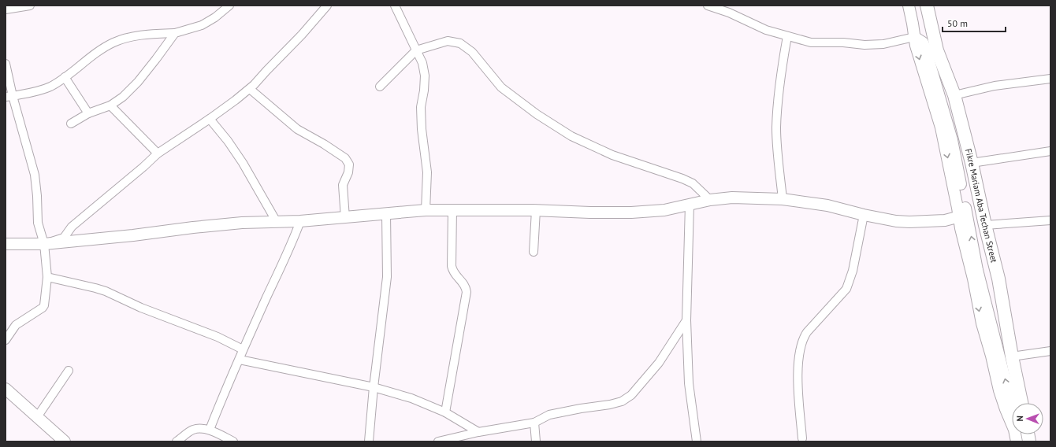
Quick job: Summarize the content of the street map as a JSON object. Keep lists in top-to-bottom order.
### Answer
{
  "streets": {
    "main road": ["Fikre Mariam Aba Techan Street"]
  },
  "scale_bar": "50 m",
  "north": "left"
}
